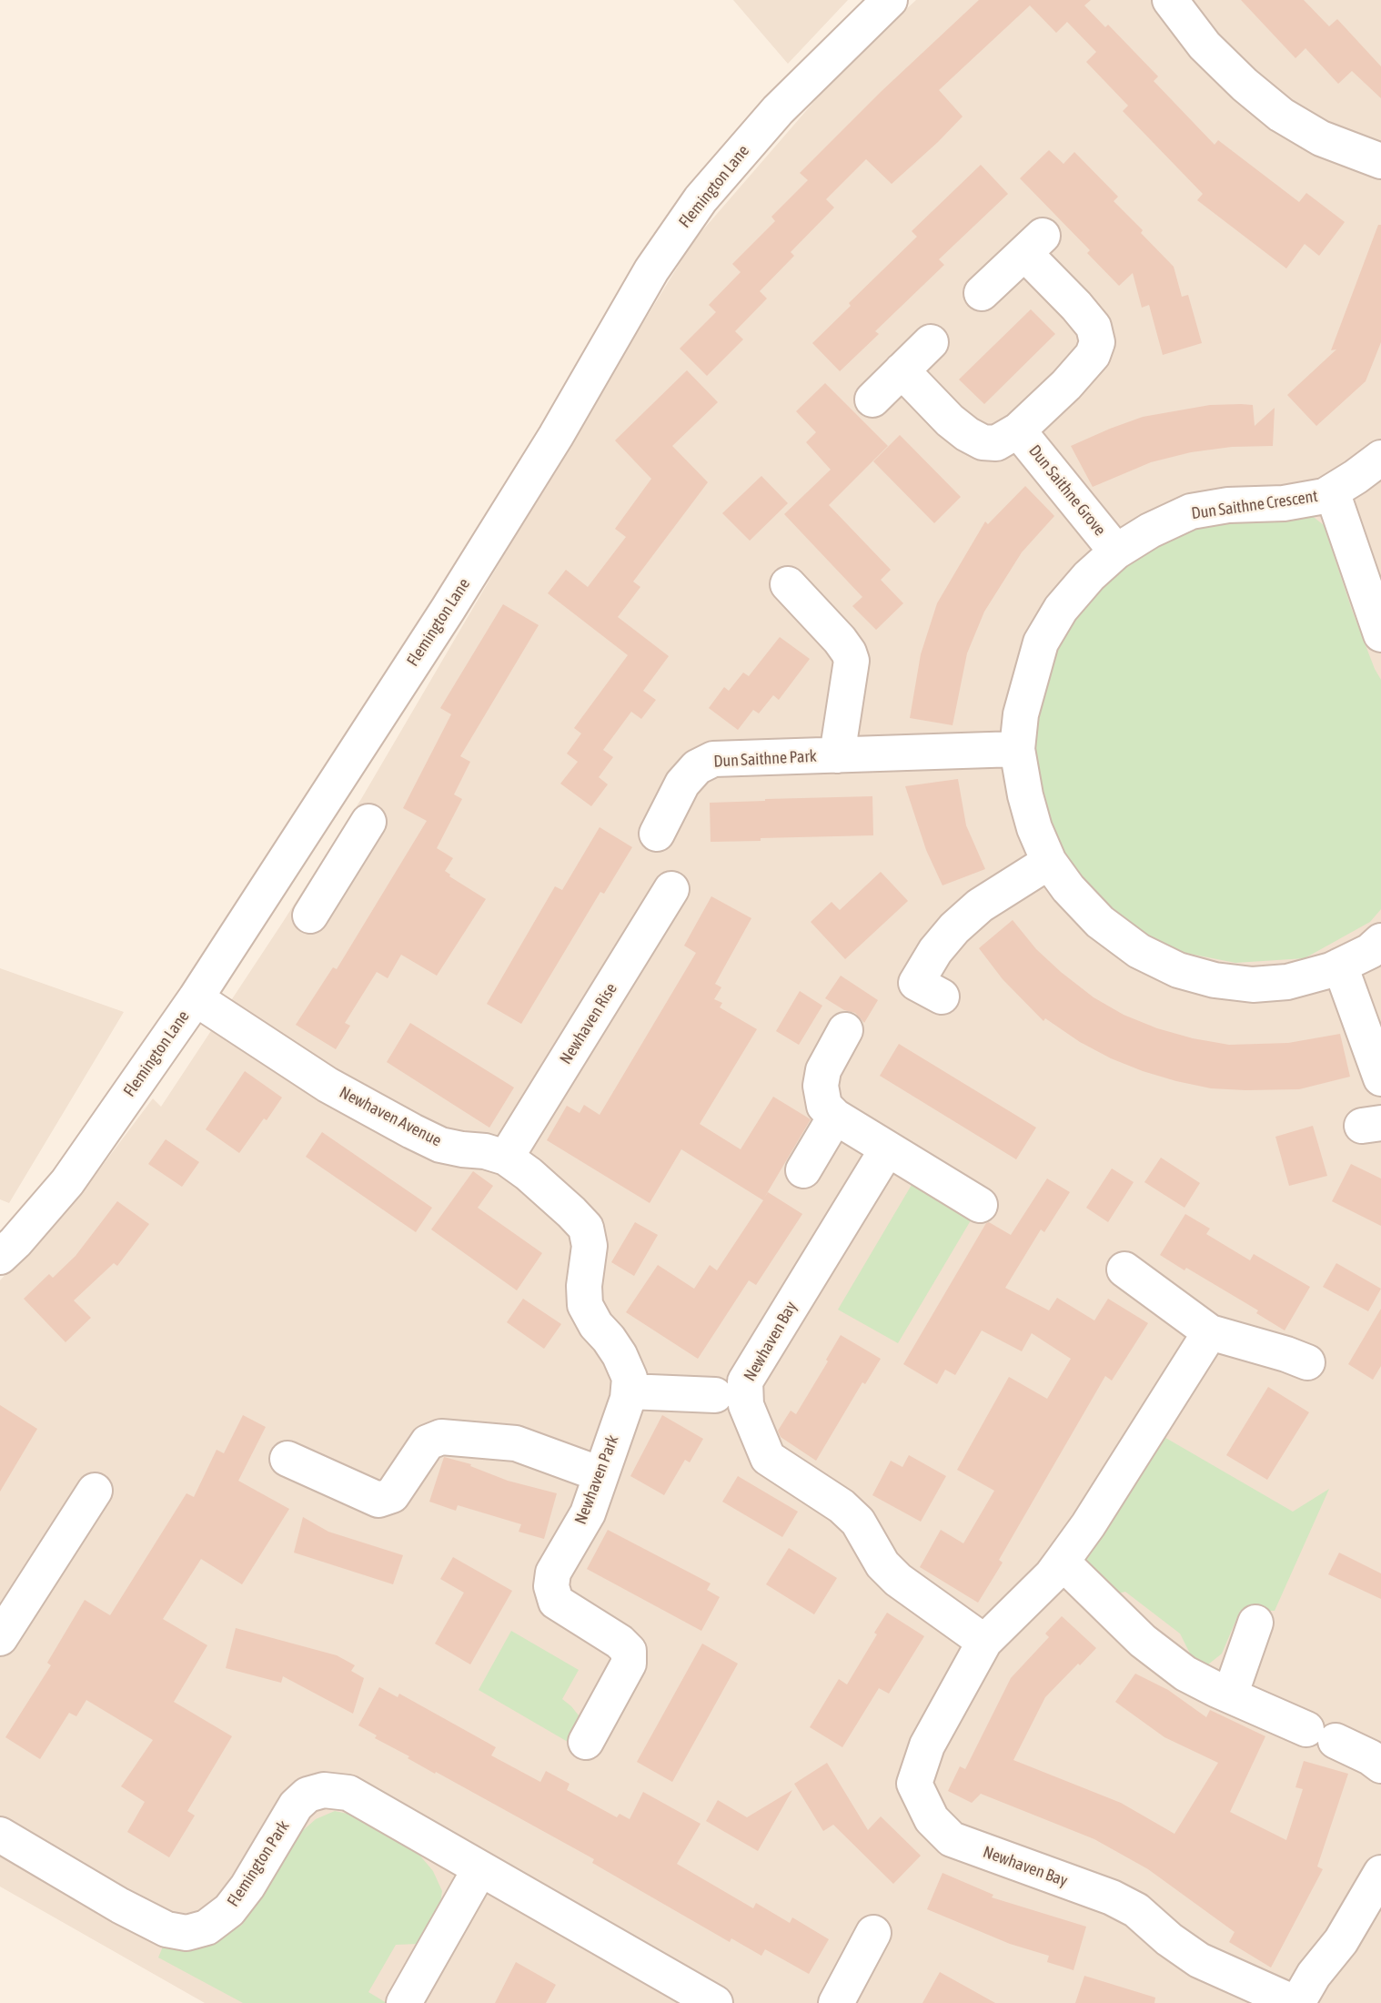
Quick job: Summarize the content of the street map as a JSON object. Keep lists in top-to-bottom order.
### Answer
{
  "streets": {
    "street": [
      "Flemington Lane",
      "Dun Saithne Grove",
      "Dun Saithne Crescent",
      "Dun Saithne Park",
      "Newhaven Rise",
      "Newhaven Avenue",
      "Newhaven Bay",
      "Newhaven Park",
      "Flemington Park"
    ]
  },
  "crossings": [
    ["Flemington Lane", "Newhaven Avenue"],
    ["Dun Saithne Grove", "Dun Saithne Crescent"],
    ["Dun Saithne Crescent", "Dun Saithne Park"],
    ["Newhaven Rise", "Newhaven Avenue"],
    ["Newhaven Avenue", "Newhaven Park"]
  ]
}
